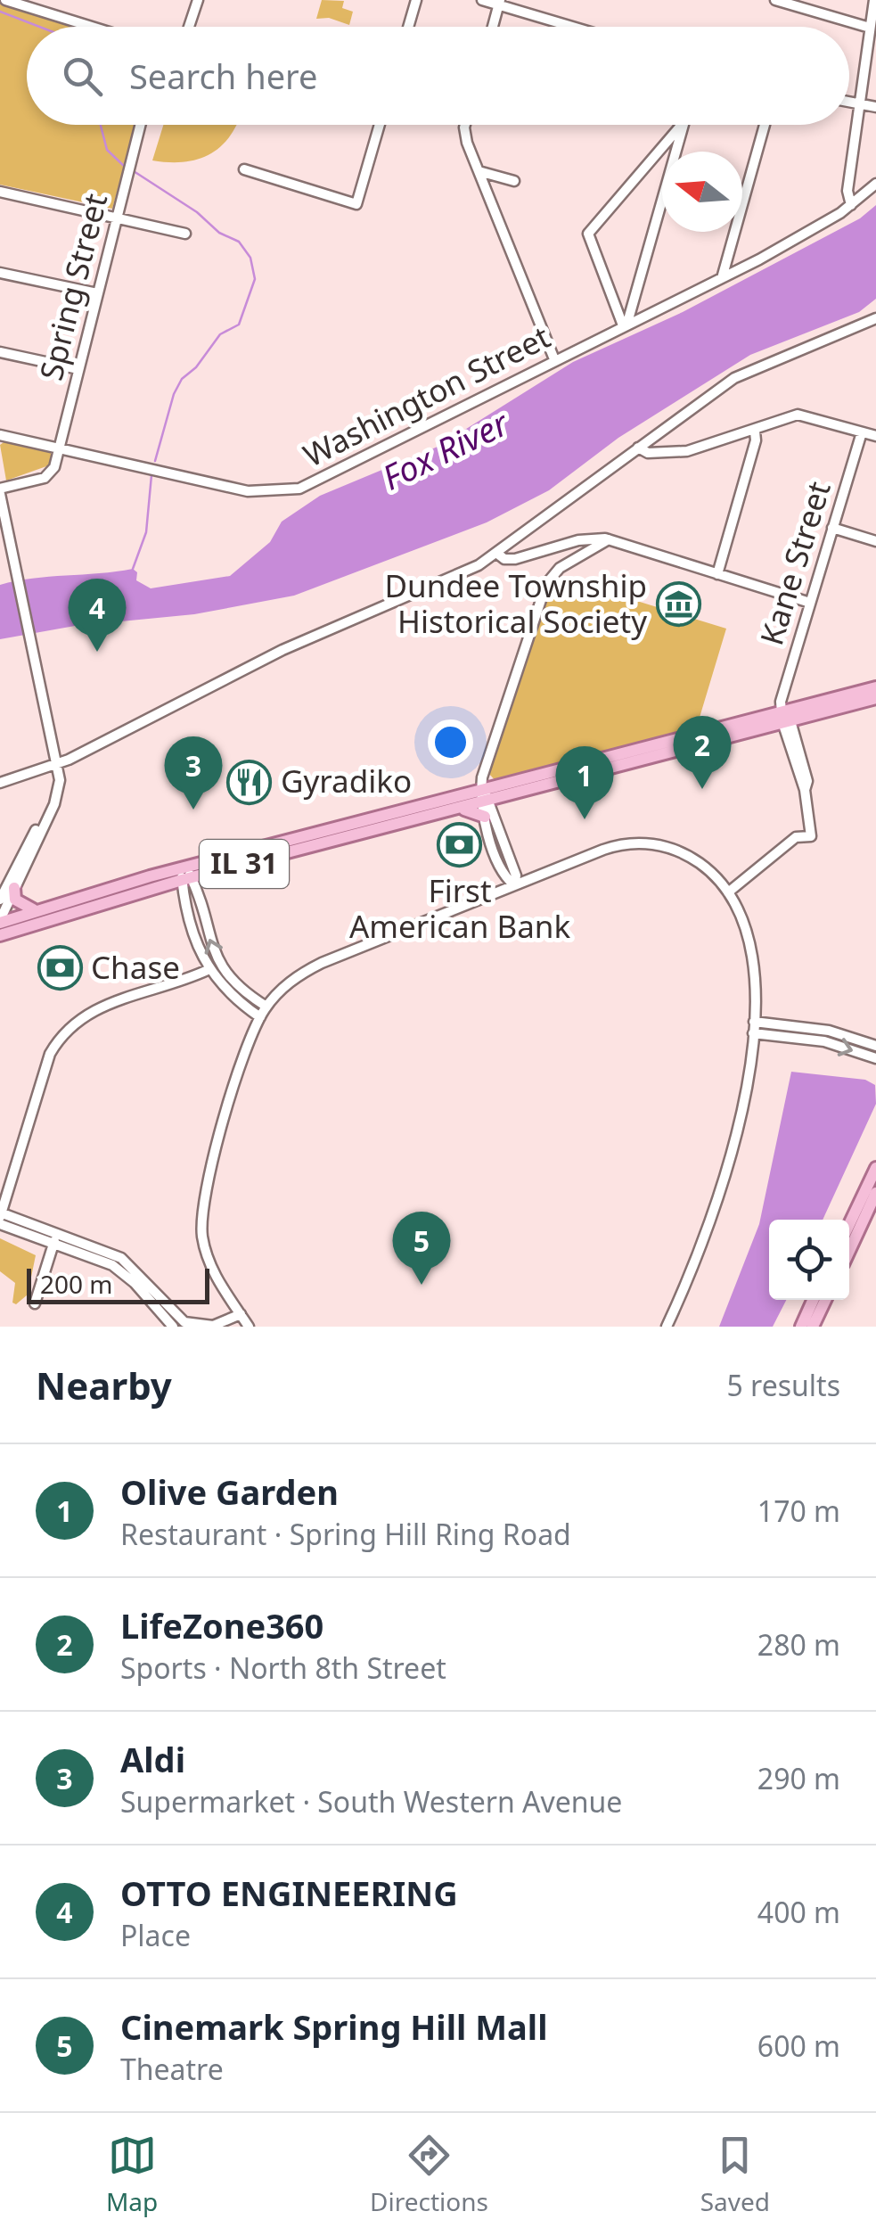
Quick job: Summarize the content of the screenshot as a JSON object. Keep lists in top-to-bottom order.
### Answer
{
  "streets": {
    "main road": ["IL 31"],
    "street": ["Spring Street", "Washington Street", "Kane Street"]
  },
  "crossings": [
    ["Spring Street", "Washington Street"],
    ["Kane Street", "IL 31"]
  ],
  "water": ["Fox River"],
  "places": {
    "museum": ["Dundee Township Historical Society"],
    "restaurant": ["Gyradiko"],
    "bank": ["First American Bank", "Chase"]
  },
  "scale_bar": "200 m",
  "north": "left",
  "page": {
    "search": "Search here",
    "pins": [
      "4",
      "2",
      "3",
      "1",
      "5"
    ],
    "scale": "200 m",
    "heading": ["Nearby", "5 results"],
    "list": [
      {
        "mark": "1",
        "name": "Olive Garden",
        "note": "Restaurant · Spring Hill Ring Road",
        "value": "170 m"
      },
      {
        "mark": "2",
        "name": "LifeZone360",
        "note": "Sports · North 8th Street",
        "value": "280 m"
      },
      {
        "mark": "3",
        "name": "Aldi",
        "note": "Supermarket · South Western Avenue",
        "value": "290 m"
      },
      {
        "mark": "4",
        "name": "OTTO ENGINEERING",
        "note": "Place",
        "value": "400 m"
      },
      {
        "mark": "5",
        "name": "Cinemark Spring Hill Mall",
        "note": "Theatre",
        "value": "600 m"
      }
    ],
    "nav": ["Map", "Directions", "Saved"]
  }
}
